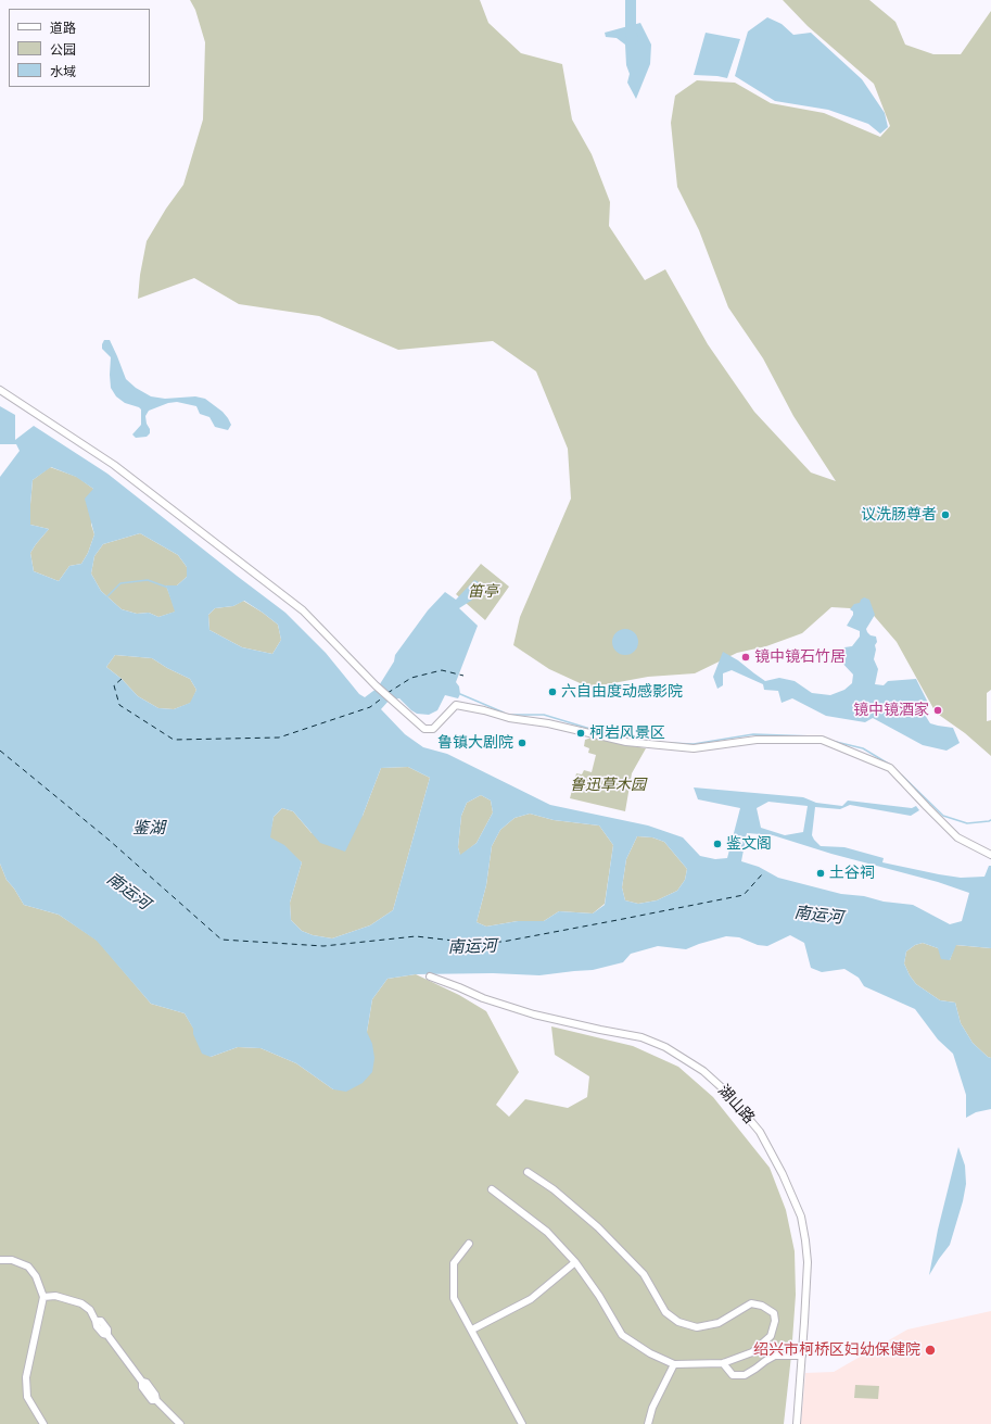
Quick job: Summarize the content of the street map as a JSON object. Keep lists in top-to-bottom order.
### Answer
{
  "streets": {
    "street": ["湖山路"]
  },
  "water": ["鉴湖", "南运河"],
  "parks": ["笛亭", "鲁迅草木园"],
  "places": [
    "议洗肠尊者",
    "镜中镜石竹居",
    "六自由度动感影院",
    "镜中镜酒家",
    "柯岩风景区",
    "鲁镇大剧院",
    "鉴文阁",
    "土谷祠",
    "绍兴市柯桥区妇幼保健院"
  ],
  "legend": ["道路", "公园", "水域"]
}
